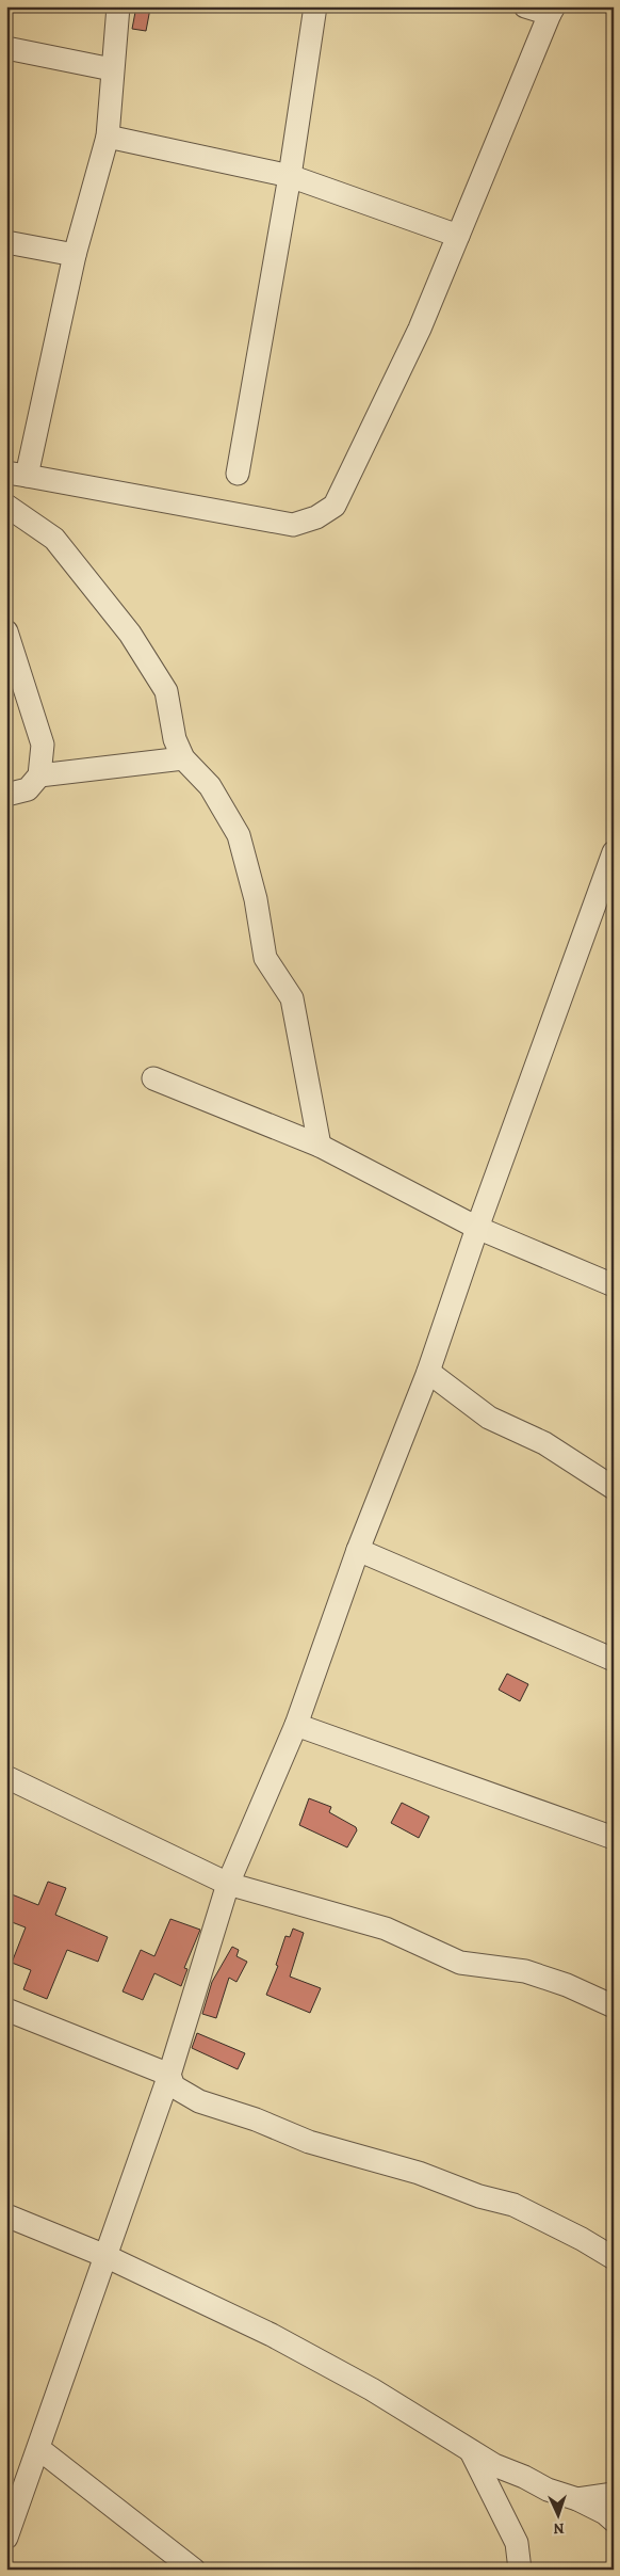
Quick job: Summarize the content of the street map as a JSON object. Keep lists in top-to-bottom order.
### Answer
{
  "north": "bottom"
}
